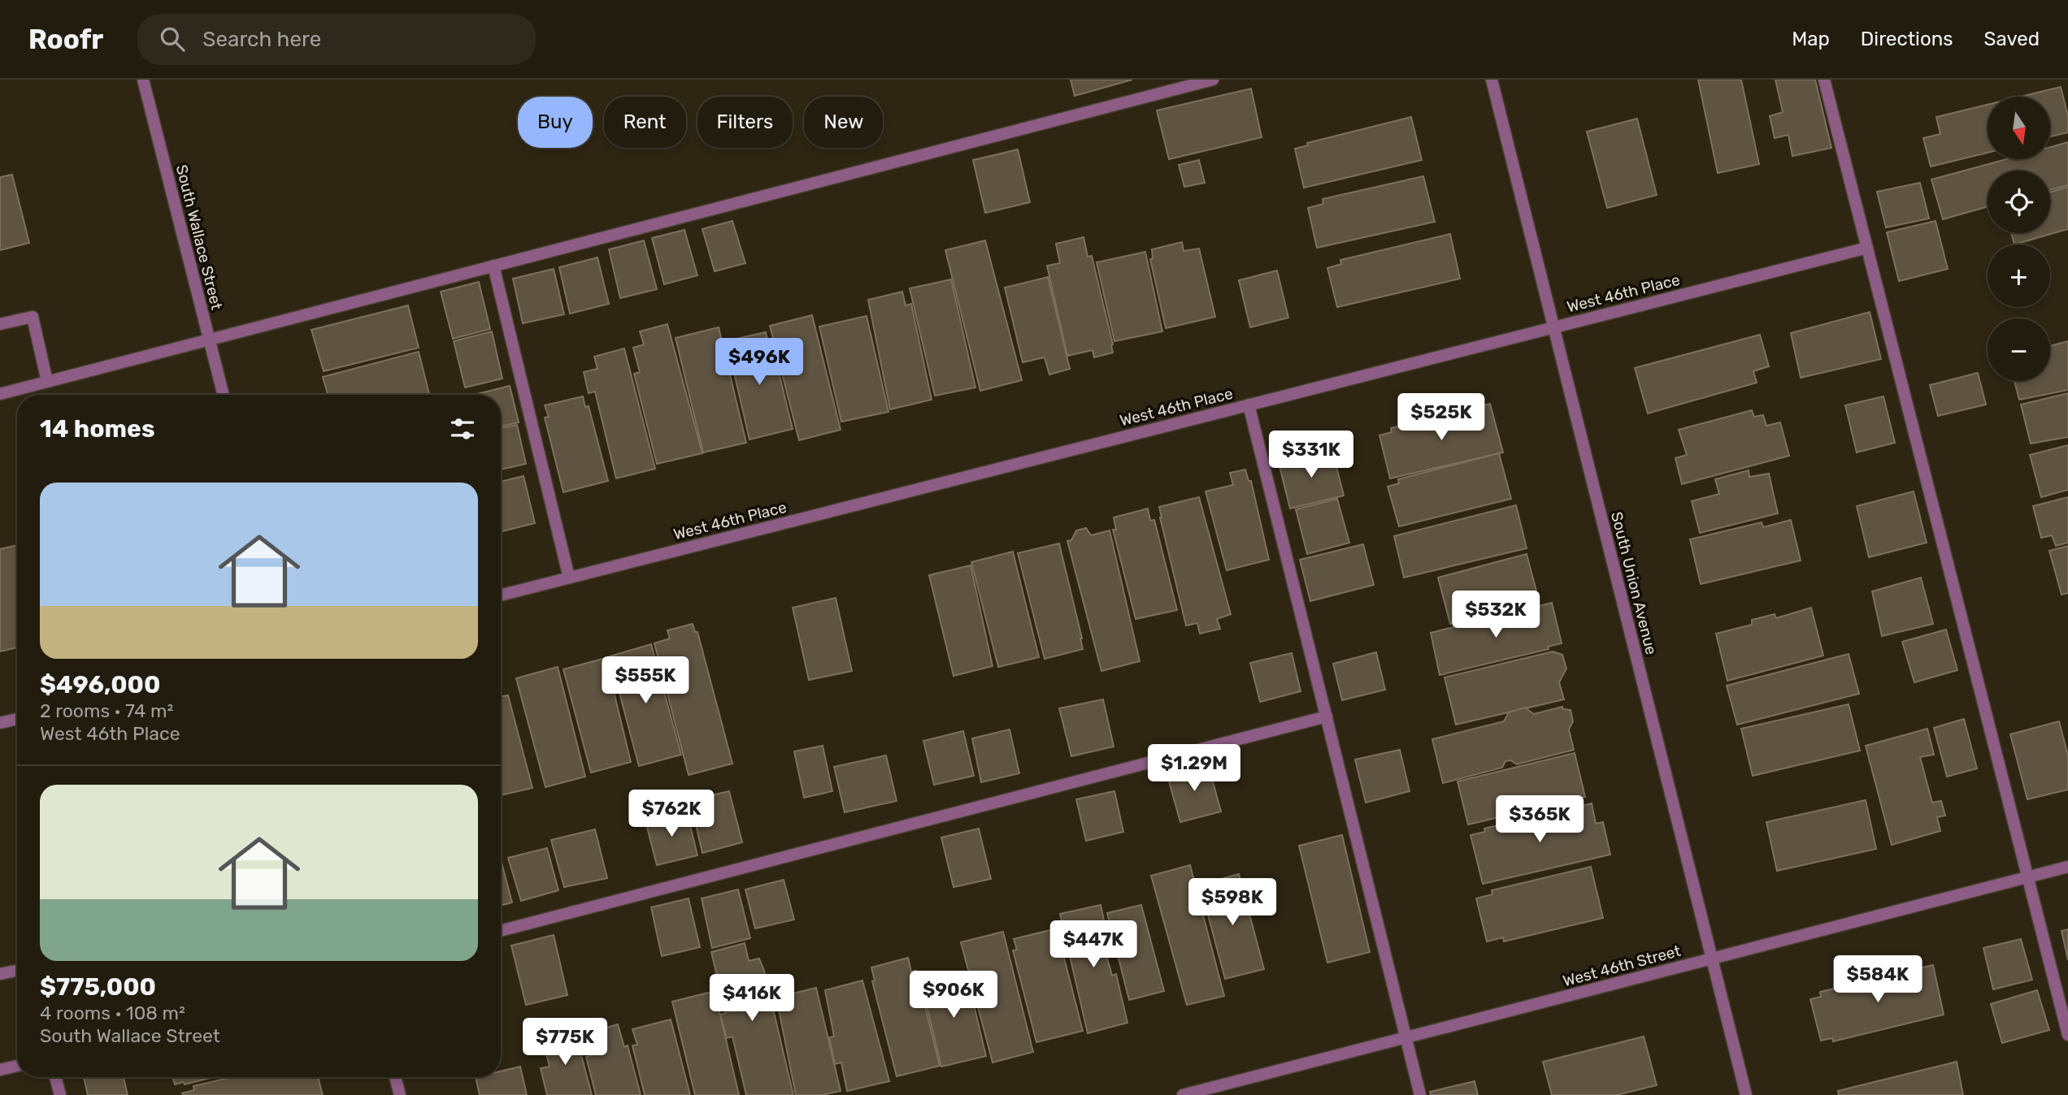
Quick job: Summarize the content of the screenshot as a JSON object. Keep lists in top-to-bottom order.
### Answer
{
  "streets": {
    "street": [
      "South Wallace Street",
      "West 46th Place",
      "South Union Avenue",
      "West 46th Street"
    ]
  },
  "crossings": [
    ["West 46th Place", "South Union Avenue"],
    ["South Union Avenue", "West 46th Street"]
  ],
  "north": "bottom",
  "page": {
    "header": "Roofr",
    "search": "Search here",
    "nav": ["Map", "Directions", "Saved"],
    "map_buttons": ["+", "−"],
    "chip": [
      "Buy",
      "Rent",
      "Filters",
      "New"
    ],
    "price": [
      "$496K",
      "$525K",
      "$331K",
      "$532K",
      "$555K",
      "$1.29M",
      "$762K",
      "$365K",
      "$598K",
      "$447K",
      "$584K",
      "$906K",
      "$416K",
      "$775K"
    ],
    "heading": "14 homes",
    "list": [
      {
        "name": "$496,000",
        "note": "2 rooms · 74 m² · West 46th Place"
      },
      {
        "name": "$775,000",
        "note": "4 rooms · 108 m² · South Wallace Street"
      }
    ]
  }
}
